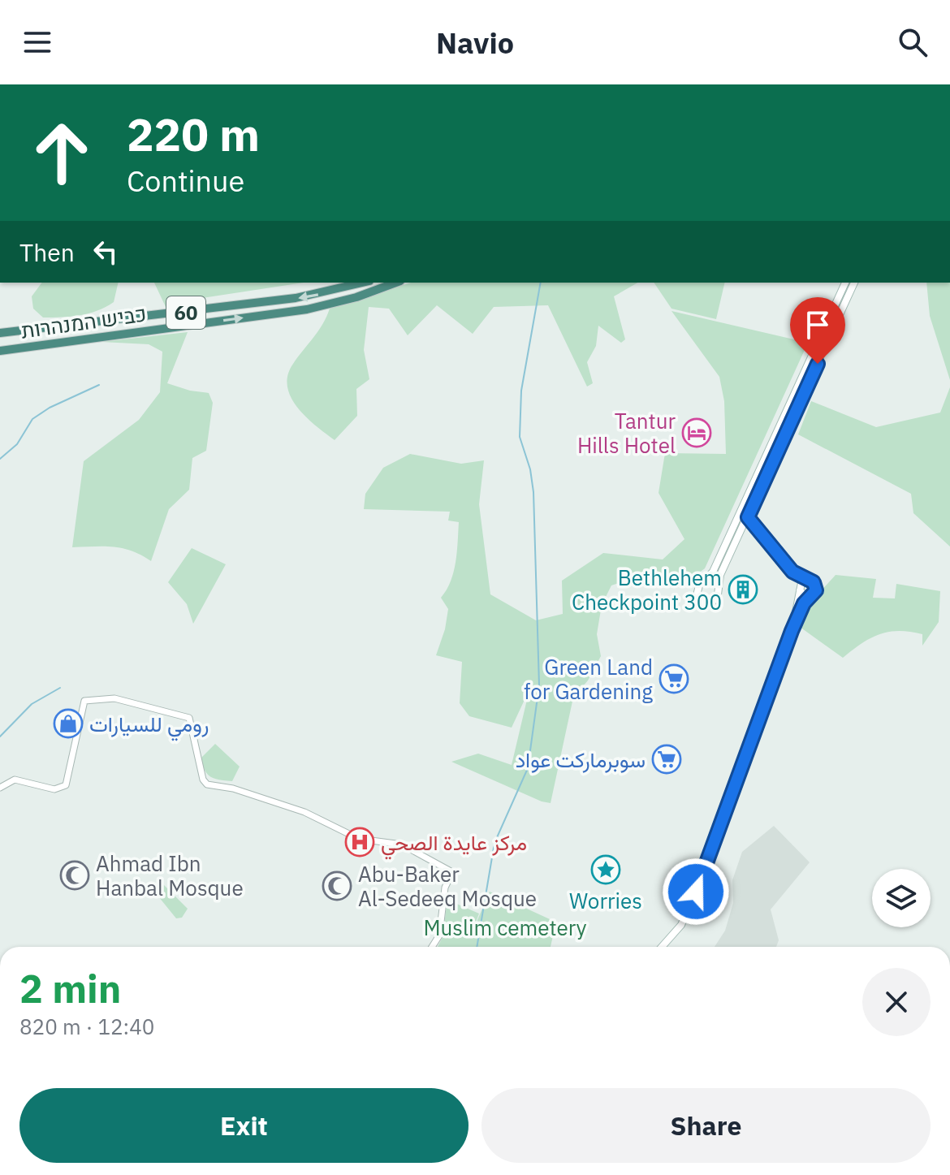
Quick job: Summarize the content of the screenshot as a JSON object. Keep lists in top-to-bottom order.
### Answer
{
  "streets": {
    "highway": ["60", "כביש המנהרות"]
  },
  "parks": ["Muslim cemetery"],
  "places": {
    "hotel": ["Tantur Hills Hotel"],
    "building": ["Bethlehem Checkpoint 300"],
    "supermarket": ["Green Land for Gardening", "سوبرماركت عواد"],
    "shop": ["رومي للسيارات"],
    "hospital": ["مركز عايدة الصحي"],
    "place": ["Worries"],
    "mosque": ["Ahmad Ibn Hanbal Mosque", "Abu-Baker Al-Sedeeq Mosque"]
  },
  "page": {
    "header": "Navio",
    "turn": ["220 m", "Continue"],
    "then": "Then",
    "heading": ["2 min", "820 m · 12:40"],
    "buttons": ["Exit", "Share"]
  }
}
